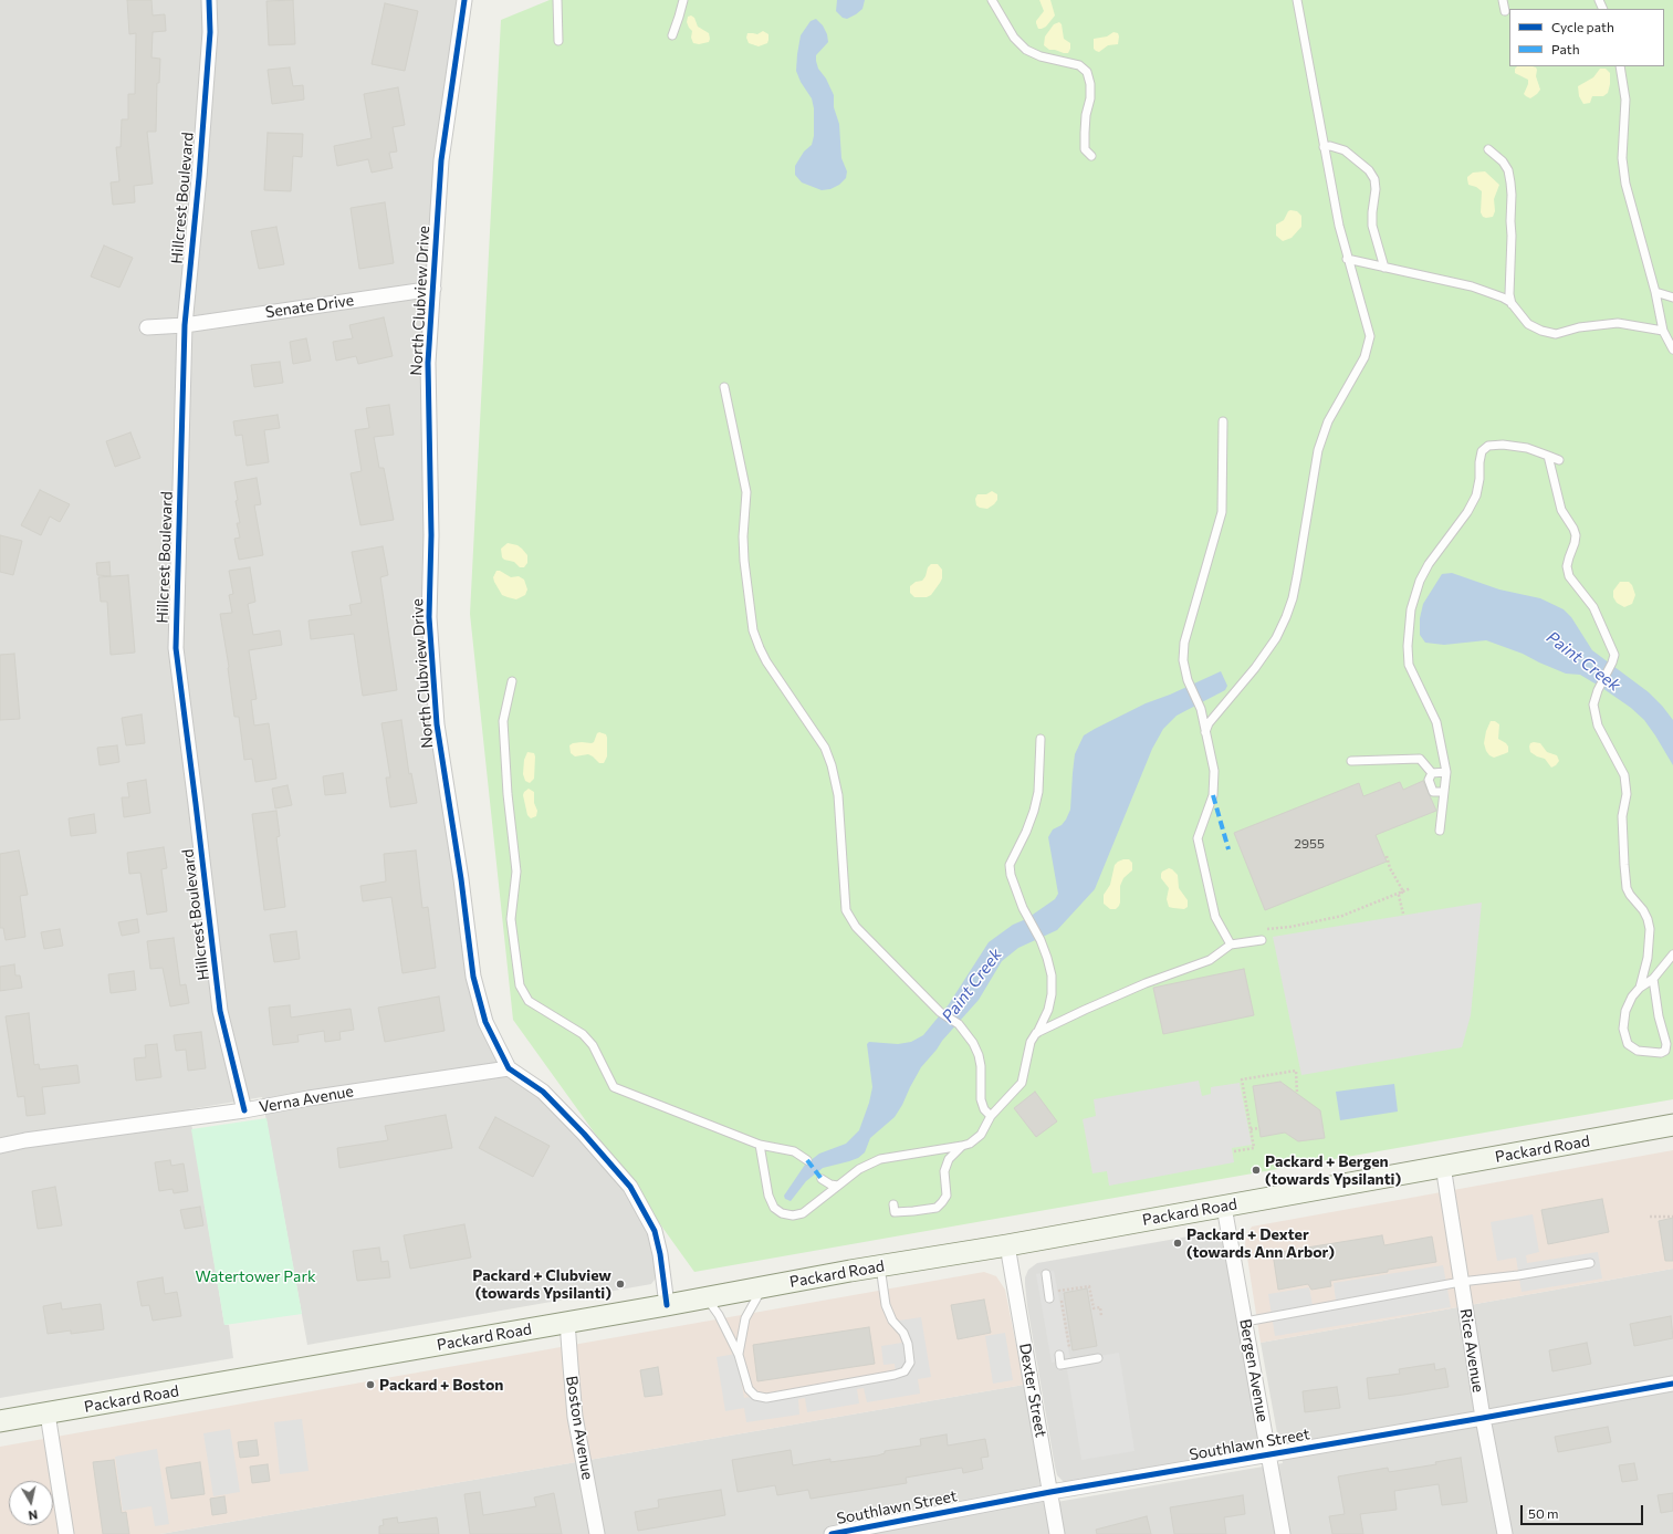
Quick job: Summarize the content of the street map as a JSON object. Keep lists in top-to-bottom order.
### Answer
{
  "streets": {
    "main road": ["Packard Road"],
    "street": [
      "Hillcrest Boulevard",
      "North Clubview Drive",
      "Senate Drive",
      "Verna Avenue",
      "Rice Avenue",
      "Bergen Avenue",
      "Dexter Street",
      "Boston Avenue",
      "Southlawn Street"
    ]
  },
  "crossings": [
    ["Hillcrest Boulevard", "Senate Drive"],
    ["Hillcrest Boulevard", "Verna Avenue"],
    ["North Clubview Drive", "Senate Drive"],
    ["North Clubview Drive", "Verna Avenue"],
    ["North Clubview Drive", "Packard Road"],
    ["Packard Road", "Rice Avenue"],
    ["Packard Road", "Bergen Avenue"],
    ["Packard Road", "Dexter Street"],
    ["Packard Road", "Boston Avenue"],
    ["Rice Avenue", "Southlawn Street"],
    ["Bergen Avenue", "Southlawn Street"],
    ["Dexter Street", "Southlawn Street"]
  ],
  "water": ["Paint Creek"],
  "parks": ["Watertower Park"],
  "places": [
    "Packard + Bergen (towards Ypsilanti)",
    "Packard + Dexter (towards Ann Arbor)",
    "Packard + Clubview (towards Ypsilanti)",
    "Packard + Boston"
  ],
  "house_numbers": ["2955"],
  "legend": ["Cycle path", "Path"],
  "scale_bar": "50 m",
  "north": "bottom"
}
